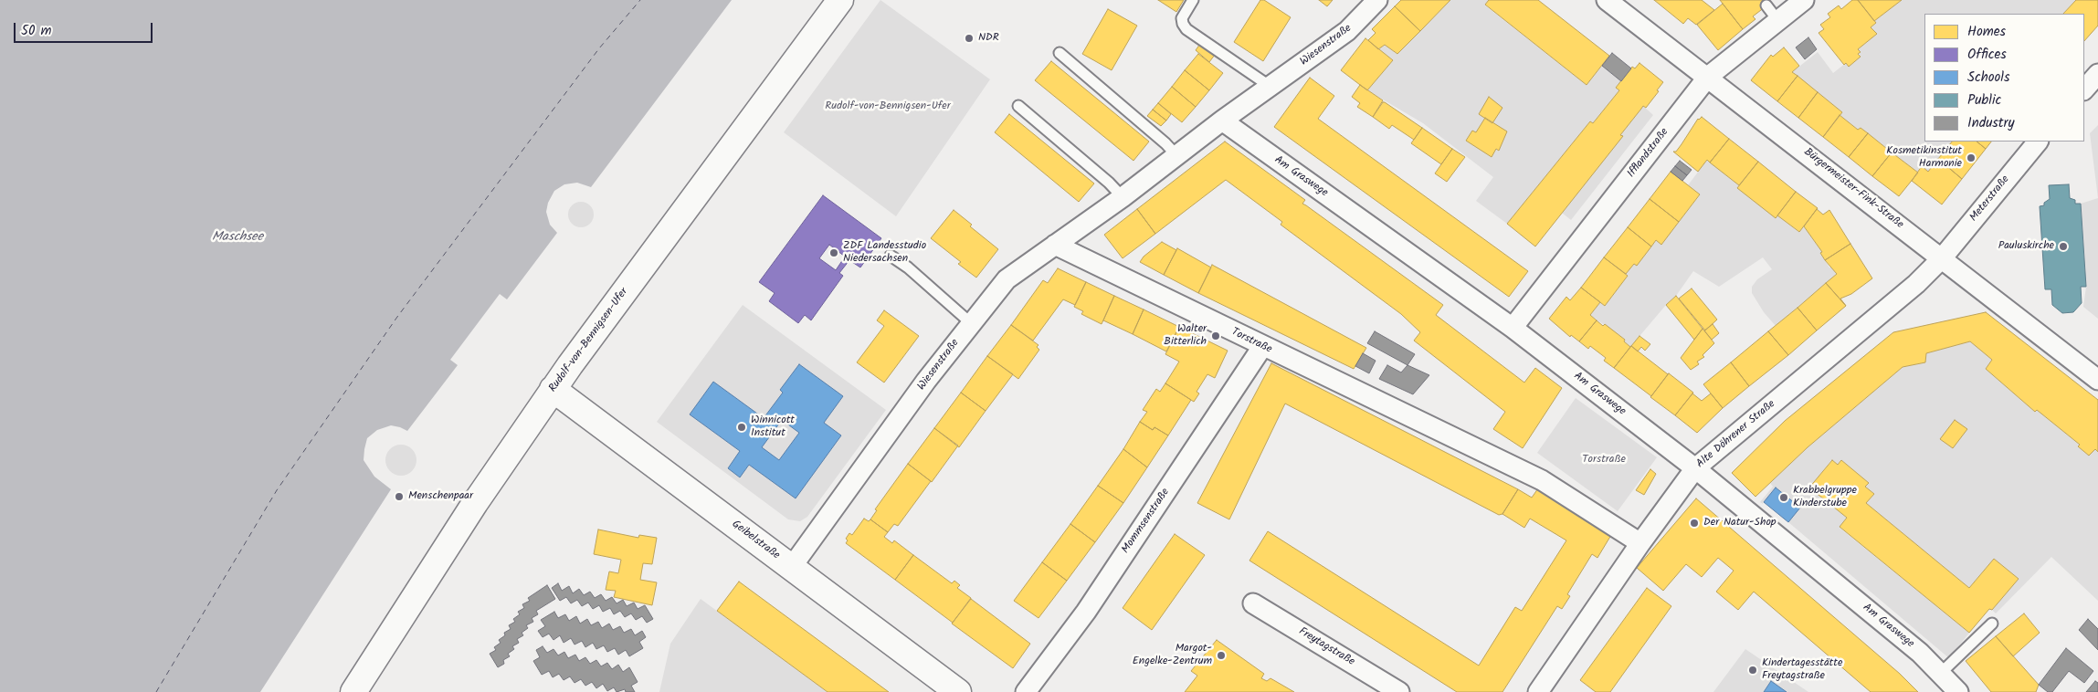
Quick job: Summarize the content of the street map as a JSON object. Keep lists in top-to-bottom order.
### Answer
{
  "streets": {
    "street": [
      "Wiesenstraße",
      "Ifflandstraße",
      "Am Graswege",
      "Bürgermeister-Fink-Straße",
      "Meterstraße",
      "Rudolf-von-Bennigsen-Ufer",
      "Torstraße",
      "Alte Döhrener Straße",
      "Mommsenstraße",
      "Geibelstraße",
      "Freytagstraße"
    ]
  },
  "crossings": [
    ["Wiesenstraße", "Am Graswege"],
    ["Wiesenstraße", "Torstraße"],
    ["Wiesenstraße", "Geibelstraße"],
    ["Ifflandstraße", "Am Graswege"],
    ["Ifflandstraße", "Bürgermeister-Fink-Straße"],
    ["Am Graswege", "Alte Döhrener Straße"],
    ["Bürgermeister-Fink-Straße", "Meterstraße"],
    ["Bürgermeister-Fink-Straße", "Alte Döhrener Straße"],
    ["Meterstraße", "Alte Döhrener Straße"],
    ["Rudolf-von-Bennigsen-Ufer", "Geibelstraße"],
    ["Torstraße", "Alte Döhrener Straße"],
    ["Torstraße", "Mommsenstraße"]
  ],
  "water": ["Maschsee"],
  "parks": ["Rudolf-von-Bennigsen-Ufer", "Torstraße"],
  "places": [
    "NDR",
    "Kosmetikinstitut Harmonie",
    "Pauluskirche",
    "ZDF Landesstudio Niedersachsen",
    "Walter Bitterlich",
    "Winnicott Institut",
    "Menschenpaar",
    "Krabbelgruppe Kinderstube",
    "Der Natur-Shop",
    "Margot- Engelke-Zentrum",
    "Kindertagesstätte Freytagstraße"
  ],
  "legend": [
    "Homes",
    "Offices",
    "Schools",
    "Public",
    "Industry"
  ],
  "scale_bar": "50 m"
}
